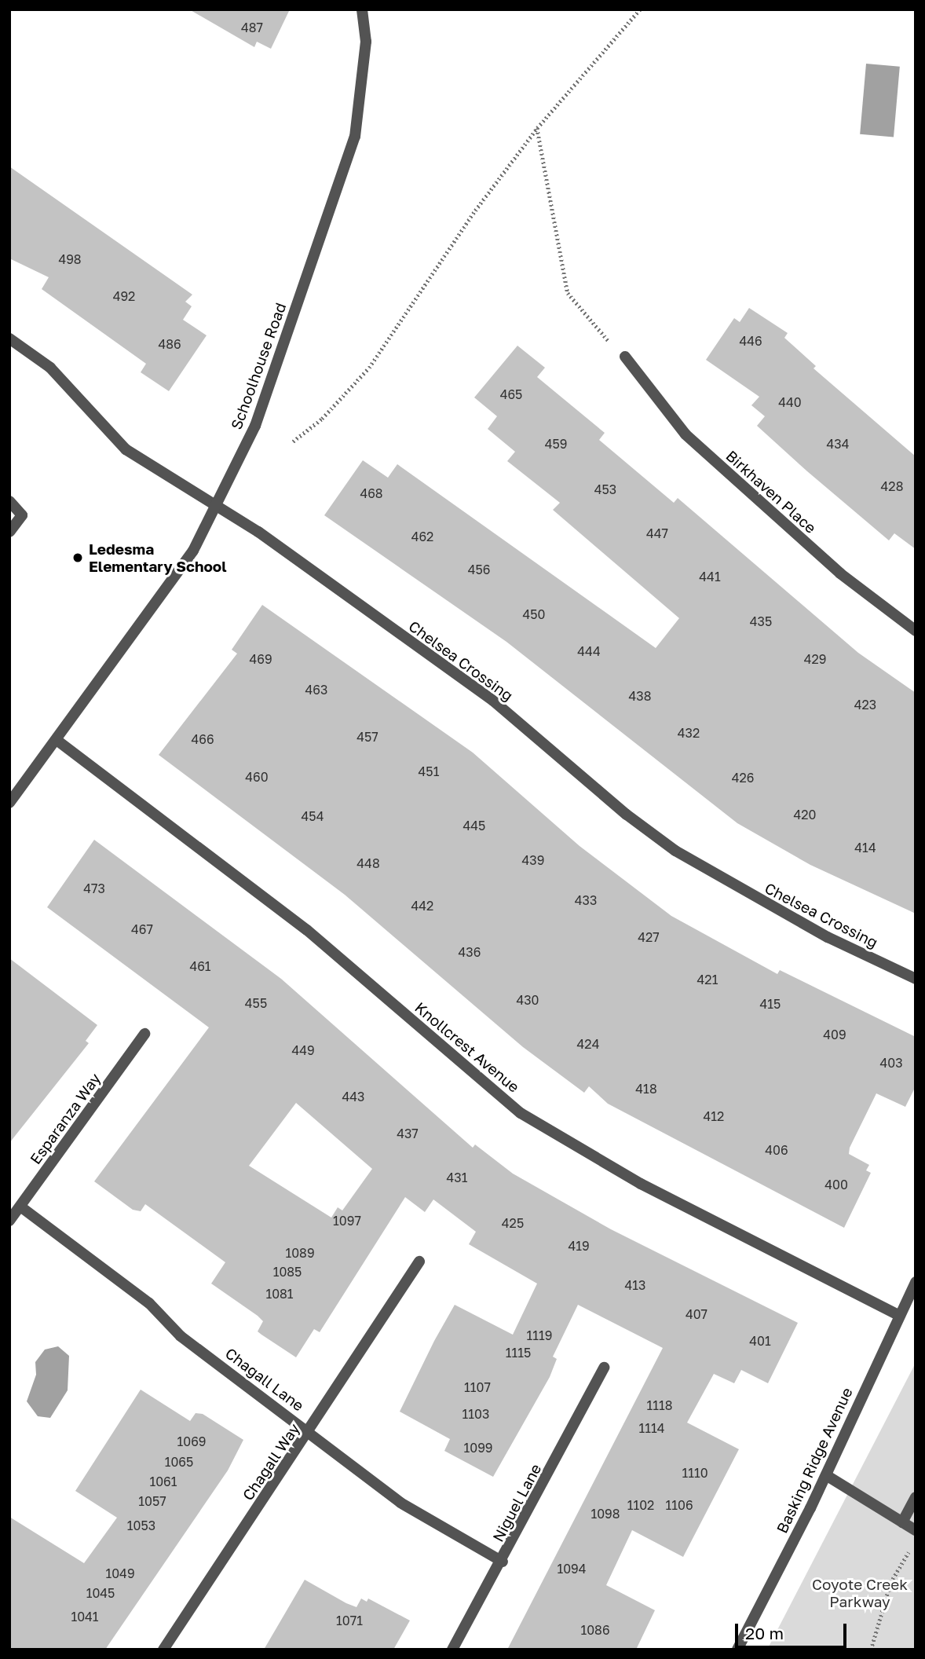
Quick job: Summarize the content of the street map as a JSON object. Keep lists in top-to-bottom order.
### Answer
{
  "streets": {
    "street": [
      "Schoolhouse Road",
      "Birkhaven Place",
      "Chelsea Crossing",
      "Knollcrest Avenue",
      "Esparanza Way",
      "Chagall Lane",
      "Basking Ridge Avenue",
      "Chagall Way",
      "Niguel Lane"
    ]
  },
  "crossings": [
    ["Schoolhouse Road", "Chelsea Crossing"],
    ["Schoolhouse Road", "Knollcrest Avenue"],
    ["Knollcrest Avenue", "Basking Ridge Avenue"],
    ["Esparanza Way", "Chagall Lane"],
    ["Chagall Lane", "Chagall Way"],
    ["Chagall Lane", "Niguel Lane"]
  ],
  "parks": ["Coyote Creek Parkway"],
  "places": ["Ledesma Elementary School"],
  "house_numbers": [
    "487",
    "498",
    "492",
    "446",
    "486",
    "465",
    "440",
    "459",
    "434",
    "428",
    "453",
    "468",
    "447",
    "462",
    "456",
    "441",
    "450",
    "435",
    "444",
    "469",
    "429",
    "463",
    "438",
    "423",
    "432",
    "457",
    "466",
    "451",
    "460",
    "426",
    "420",
    "454",
    "445",
    "414",
    "439",
    "448",
    "473",
    "433",
    "442",
    "467",
    "427",
    "436",
    "461",
    "421",
    "430",
    "455",
    "415",
    "409",
    "424",
    "449",
    "403",
    "418",
    "443",
    "412",
    "437",
    "406",
    "431",
    "400",
    "1097",
    "425",
    "419",
    "1089",
    "1085",
    "413",
    "1081",
    "407",
    "1119",
    "401",
    "1115",
    "1107",
    "1118",
    "1103",
    "1114",
    "1069",
    "1099",
    "1065",
    "1110",
    "1061",
    "1057",
    "1102",
    "1106",
    "1098",
    "1053",
    "1094",
    "1049",
    "1045",
    "1041",
    "1071",
    "1086"
  ],
  "scale_bar": "20 m"
}
